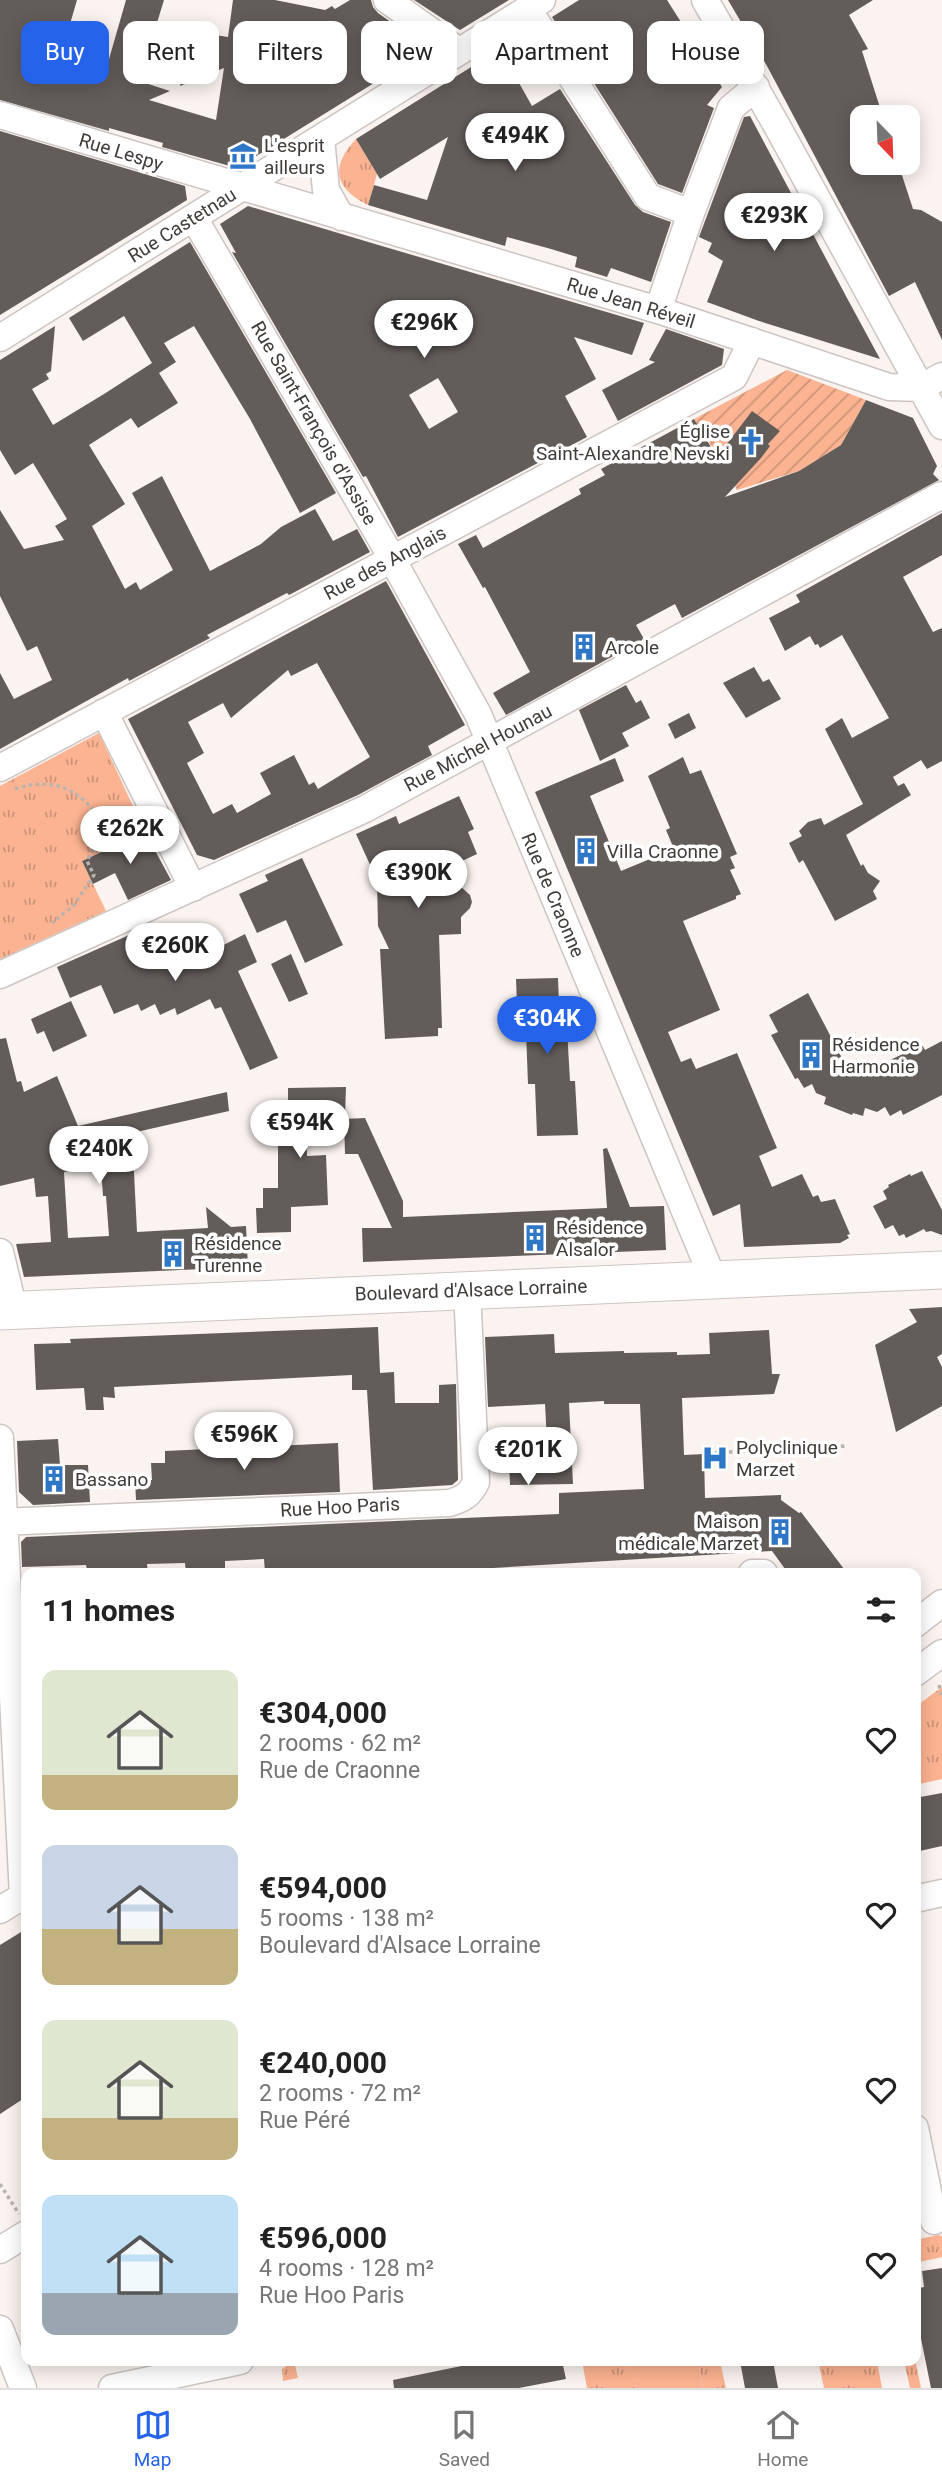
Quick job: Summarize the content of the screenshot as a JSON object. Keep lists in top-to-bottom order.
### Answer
{
  "streets": {
    "main road": ["Boulevard d'Alsace Lorraine"],
    "street": [
      "Rue Lespy",
      "Rue Castetnau",
      "Rue Jean Réveil",
      "Rue Saint-François d'Assise",
      "Rue des Anglais",
      "Rue Michel Hounau",
      "Rue de Craonne",
      "Rue Hoo Paris"
    ]
  },
  "crossings": [
    ["Rue Lespy", "Rue Castetnau"],
    ["Rue Lespy", "Rue Jean Réveil"],
    ["Rue Castetnau", "Rue Jean Réveil"],
    ["Rue Castetnau", "Rue Saint-François d'Assise"],
    ["Rue Jean Réveil", "Rue des Anglais"],
    ["Rue Saint-François d'Assise", "Rue des Anglais"],
    ["Rue Saint-François d'Assise", "Rue Michel Hounau"],
    ["Rue Saint-François d'Assise", "Rue de Craonne"],
    ["Rue Michel Hounau", "Rue de Craonne"],
    ["Rue de Craonne", "Boulevard d'Alsace Lorraine"],
    ["Boulevard d'Alsace Lorraine", "Rue Hoo Paris"]
  ],
  "places": {
    "museum": ["L'esprit ailleurs"],
    "church": ["Église Saint-Alexandre Nevski"],
    "building": [
      "Arcole",
      "Villa Craonne",
      "Résidence Harmonie",
      "Résidence Alsalor",
      "Résidence Turenne",
      "Bassano",
      "Maison médicale Marzet"
    ],
    "hospital": ["Polyclinique Marzet"]
  },
  "north": "bottom right",
  "page": {
    "chip": [
      "Buy",
      "Rent",
      "Filters",
      "New",
      "Apartment",
      "House"
    ],
    "price": [
      "€494K",
      "€293K",
      "€296K",
      "€262K",
      "€390K",
      "€260K",
      "€304K",
      "€594K",
      "€240K",
      "€596K",
      "€201K"
    ],
    "heading": "11 homes",
    "list": [
      {
        "name": "€304,000",
        "note": "2 rooms · 62 m² · Rue de Craonne"
      },
      {
        "name": "€594,000",
        "note": "5 rooms · 138 m² · Boulevard d'Alsace Lorraine"
      },
      {
        "name": "€240,000",
        "note": "2 rooms · 72 m² · Rue Péré"
      },
      {
        "name": "€596,000",
        "note": "4 rooms · 128 m² · Rue Hoo Paris"
      }
    ],
    "tabs": ["Map", "Saved", "Home"]
  }
}
